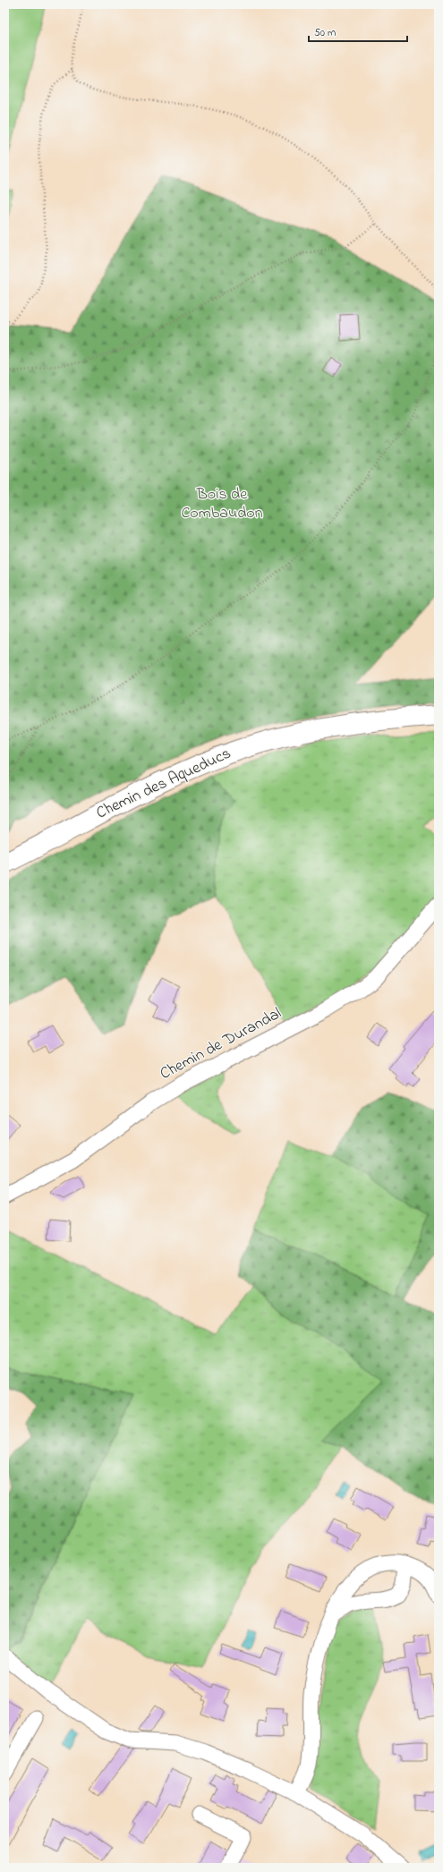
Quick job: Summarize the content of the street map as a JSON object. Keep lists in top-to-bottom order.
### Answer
{
  "streets": {
    "main road": ["Chemin des Aqueducs"],
    "street": ["Chemin de Durandal"]
  },
  "parks": ["Bois de Combaudon"],
  "scale_bar": "50 m"
}
